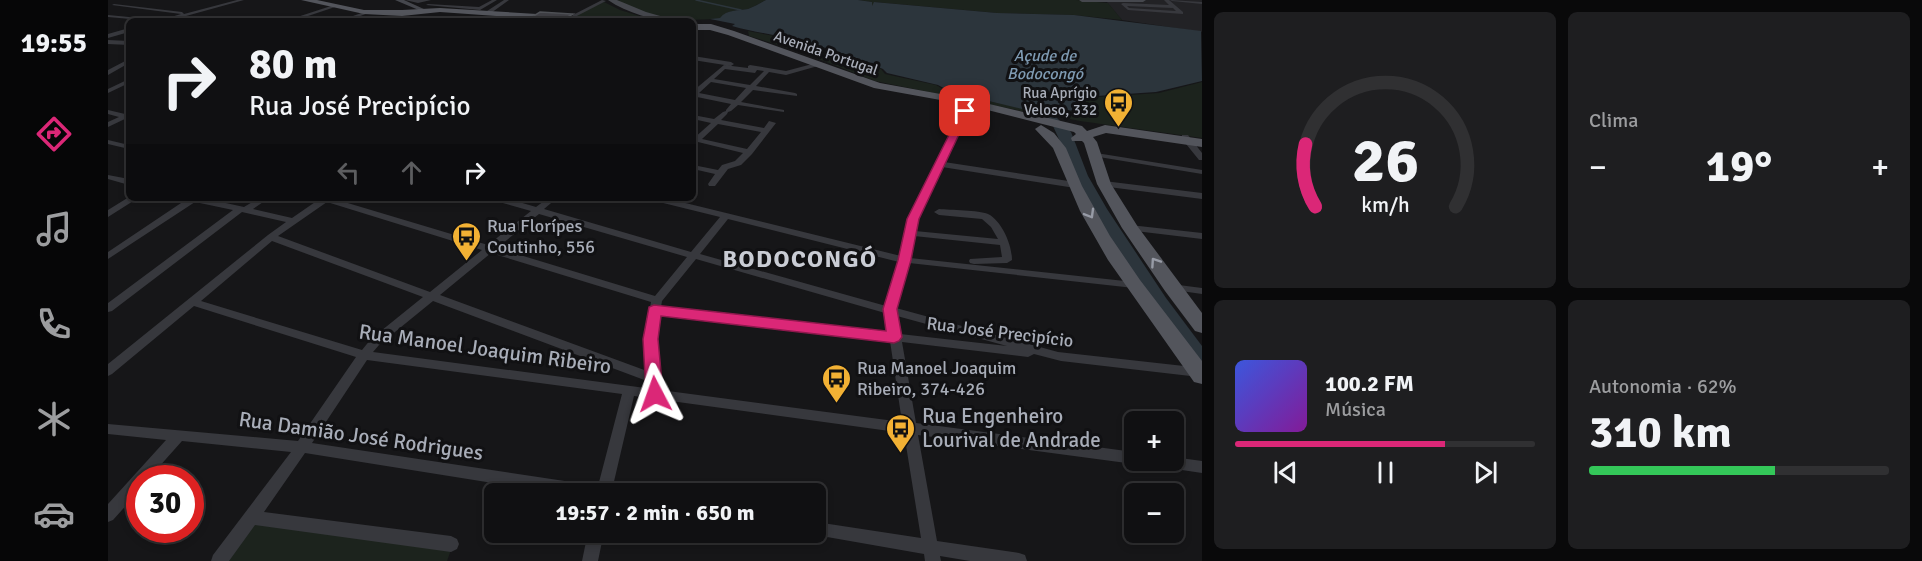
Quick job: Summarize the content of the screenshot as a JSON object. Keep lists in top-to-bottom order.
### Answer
{
  "streets": {
    "main road": ["Avenida Portugal"],
    "street": ["Rua José Precipício", "Rua Manoel Joaquim Ribeiro", "Rua Damião José Rodrigues"]
  },
  "districts": ["BODOCONGÓ"],
  "water": ["Açude de Bodocongó"],
  "places": {
    "bus stop": [
      "Rua Aprígio Veloso, 332",
      "Rua Florípes Coutinho, 556",
      "Rua Manoel Joaquim Ribeiro, 374-426",
      "Rua Engenheiro Lourival de Andrade"
    ]
  },
  "page": {
    "tabs": "19:55",
    "tile": [
      "Clima",
      ["Autonomia · 62%", "310 km"]
    ],
    "turn": ["80 m", "Rua José Precipício"],
    "heat": ["−", "19°", "+"],
    "song": ["100.2 FM", "Música"],
    "map_buttons": ["+", "−"],
    "limit": "30",
    "trip": "19:57 · 2 min · 650 m",
    "gauge": ["26", "km/h"]
  }
}
